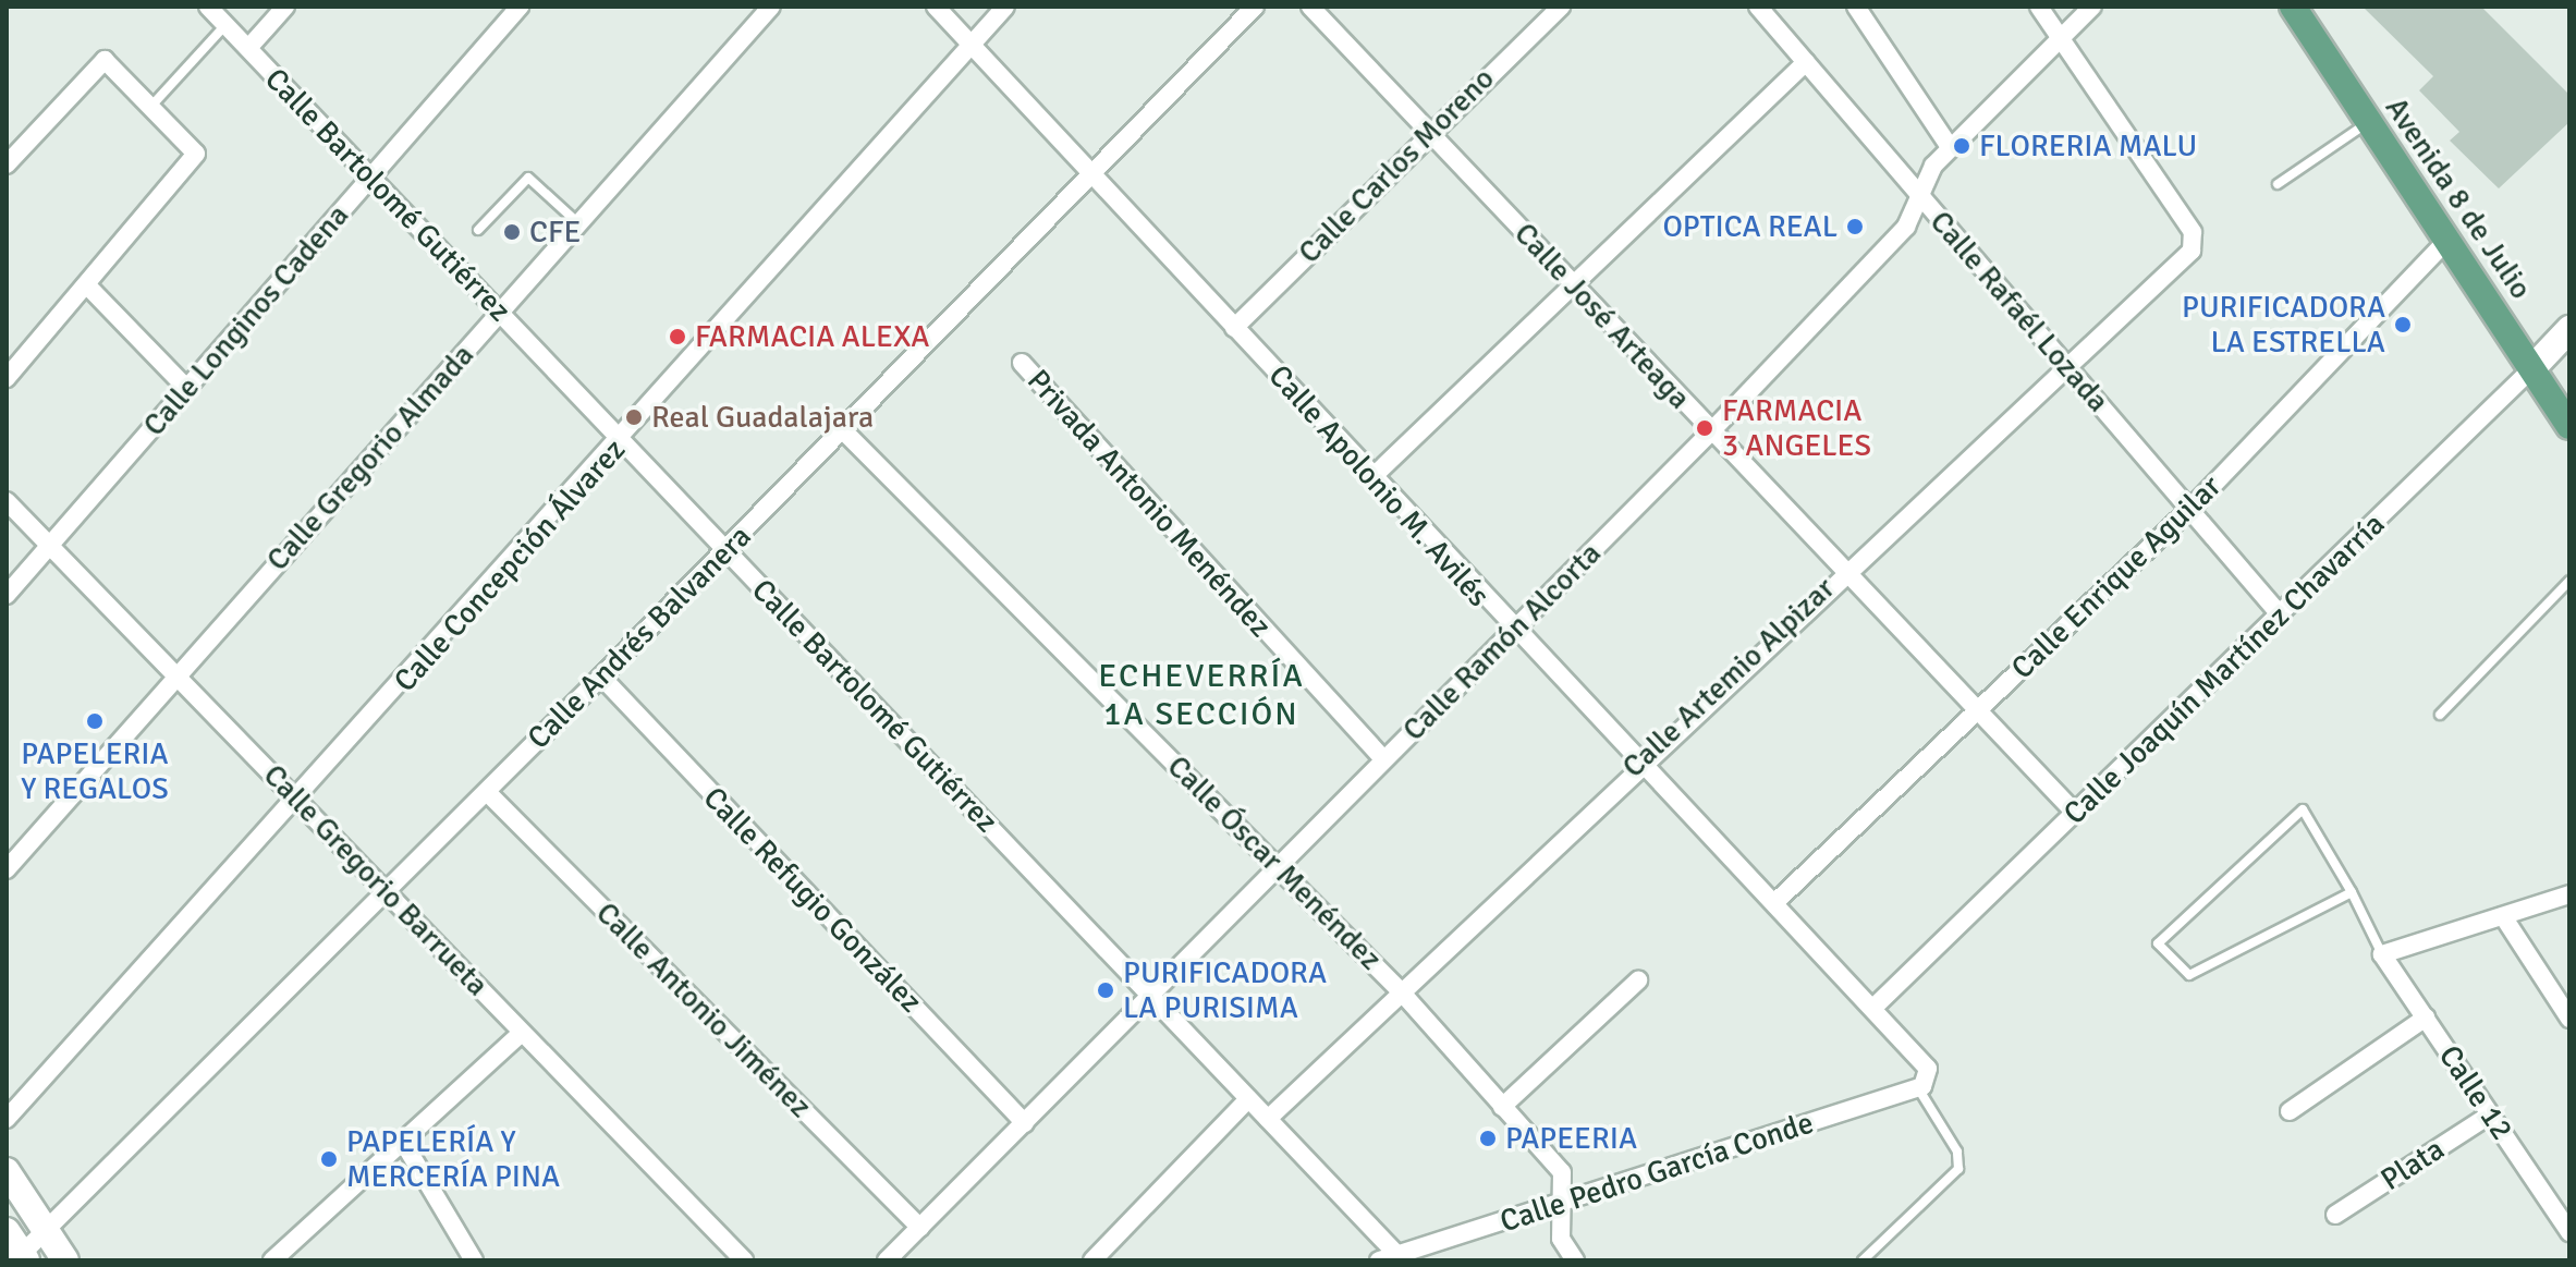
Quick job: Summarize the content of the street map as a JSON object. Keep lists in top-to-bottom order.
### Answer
{
  "streets": {
    "main road": ["Avenida 8 de Julio"],
    "street": [
      "Calle Carlos Moreno",
      "Calle Bartolomé Gutiérrez",
      "Calle Rafaél Lozada",
      "Calle José Arteaga",
      "Calle Longinos Cadena",
      "Calle Gregorio Almada",
      "Calle Apolonio M. Avilés",
      "Privada Antonio Menéndez",
      "Calle Concepción Álvarez",
      "Calle Enrique Aguilar",
      "Calle Andrés Balvanera",
      "Calle Ramón Alcorta",
      "Calle Joaquín Martínez Chavarría",
      "Calle Artemio Alpizar",
      "Calle Óscar Menéndez",
      "Calle Gregorio Barrueta",
      "Calle Refugio González",
      "Calle Antonio Jiménez",
      "Calle 12",
      "Plata",
      "Calle Pedro García Conde"
    ]
  },
  "crossings": [
    ["Calle Carlos Moreno", "Calle José Arteaga"],
    ["Calle Carlos Moreno", "Calle Apolonio M. Avilés"],
    ["Calle Bartolomé Gutiérrez", "Calle Longinos Cadena"],
    ["Calle Bartolomé Gutiérrez", "Calle Gregorio Almada"],
    ["Calle Bartolomé Gutiérrez", "Calle Concepción Álvarez"],
    ["Calle Bartolomé Gutiérrez", "Calle Andrés Balvanera"],
    ["Calle Bartolomé Gutiérrez", "Calle Ramón Alcorta"],
    ["Calle Bartolomé Gutiérrez", "Calle Artemio Alpizar"],
    ["Calle Bartolomé Gutiérrez", "Calle Pedro García Conde"],
    ["Avenida 8 de Julio", "Calle Enrique Aguilar"],
    ["Avenida 8 de Julio", "Calle Joaquín Martínez Chavarría"],
    ["Calle Rafaél Lozada", "Calle Enrique Aguilar"],
    ["Calle Rafaél Lozada", "Calle Ramón Alcorta"],
    ["Calle Rafaél Lozada", "Calle Joaquín Martínez Chavarría"],
    ["Calle Rafaél Lozada", "Calle Artemio Alpizar"],
    ["Calle José Arteaga", "Calle Enrique Aguilar"],
    ["Calle José Arteaga", "Calle Ramón Alcorta"],
    ["Calle José Arteaga", "Calle Joaquín Martínez Chavarría"],
    ["Calle José Arteaga", "Calle Artemio Alpizar"],
    ["Calle Longinos Cadena", "Calle Gregorio Barrueta"],
    ["Calle Gregorio Almada", "Calle Gregorio Barrueta"],
    ["Calle Apolonio M. Avilés", "Calle Concepción Álvarez"],
    ["Calle Apolonio M. Avilés", "Calle Enrique Aguilar"],
    ["Calle Apolonio M. Avilés", "Calle Andrés Balvanera"],
    ["Calle Apolonio M. Avilés", "Calle Ramón Alcorta"],
    ["Calle Apolonio M. Avilés", "Calle Joaquín Martínez Chavarría"],
    ["Calle Apolonio M. Avilés", "Calle Artemio Alpizar"],
    ["Calle Apolonio M. Avilés", "Calle Pedro García Conde"],
    ["Privada Antonio Menéndez", "Calle Ramón Alcorta"],
    ["Calle Concepción Álvarez", "Calle Gregorio Barrueta"],
    ["Calle Andrés Balvanera", "Calle Óscar Menéndez"],
    ["Calle Andrés Balvanera", "Calle Gregorio Barrueta"],
    ["Calle Andrés Balvanera", "Calle Refugio González"],
    ["Calle Andrés Balvanera", "Calle Antonio Jiménez"],
    ["Calle Ramón Alcorta", "Calle Artemio Alpizar"],
    ["Calle Ramón Alcorta", "Calle Óscar Menéndez"],
    ["Calle Ramón Alcorta", "Calle Refugio González"],
    ["Calle Ramón Alcorta", "Calle Antonio Jiménez"],
    ["Calle Artemio Alpizar", "Calle Óscar Menéndez"],
    ["Calle Óscar Menéndez", "Calle Pedro García Conde"],
    ["Calle 12", "Plata"]
  ],
  "districts": ["ECHEVERRÍA 1A SECCIÓN"],
  "places": [
    "FLORERIA MALU",
    "OPTICA REAL",
    "CFE",
    "PURIFICADORA LA ESTRELLA",
    "FARMACIA ALEXA",
    "Real Guadalajara",
    "FARMACIA 3 ANGELES",
    "PAPELERIA Y REGALOS",
    "PURIFICADORA LA PURISIMA",
    "PAPEERIA",
    "PAPELERÍA Y MERCERÍA PINA"
  ]
}
